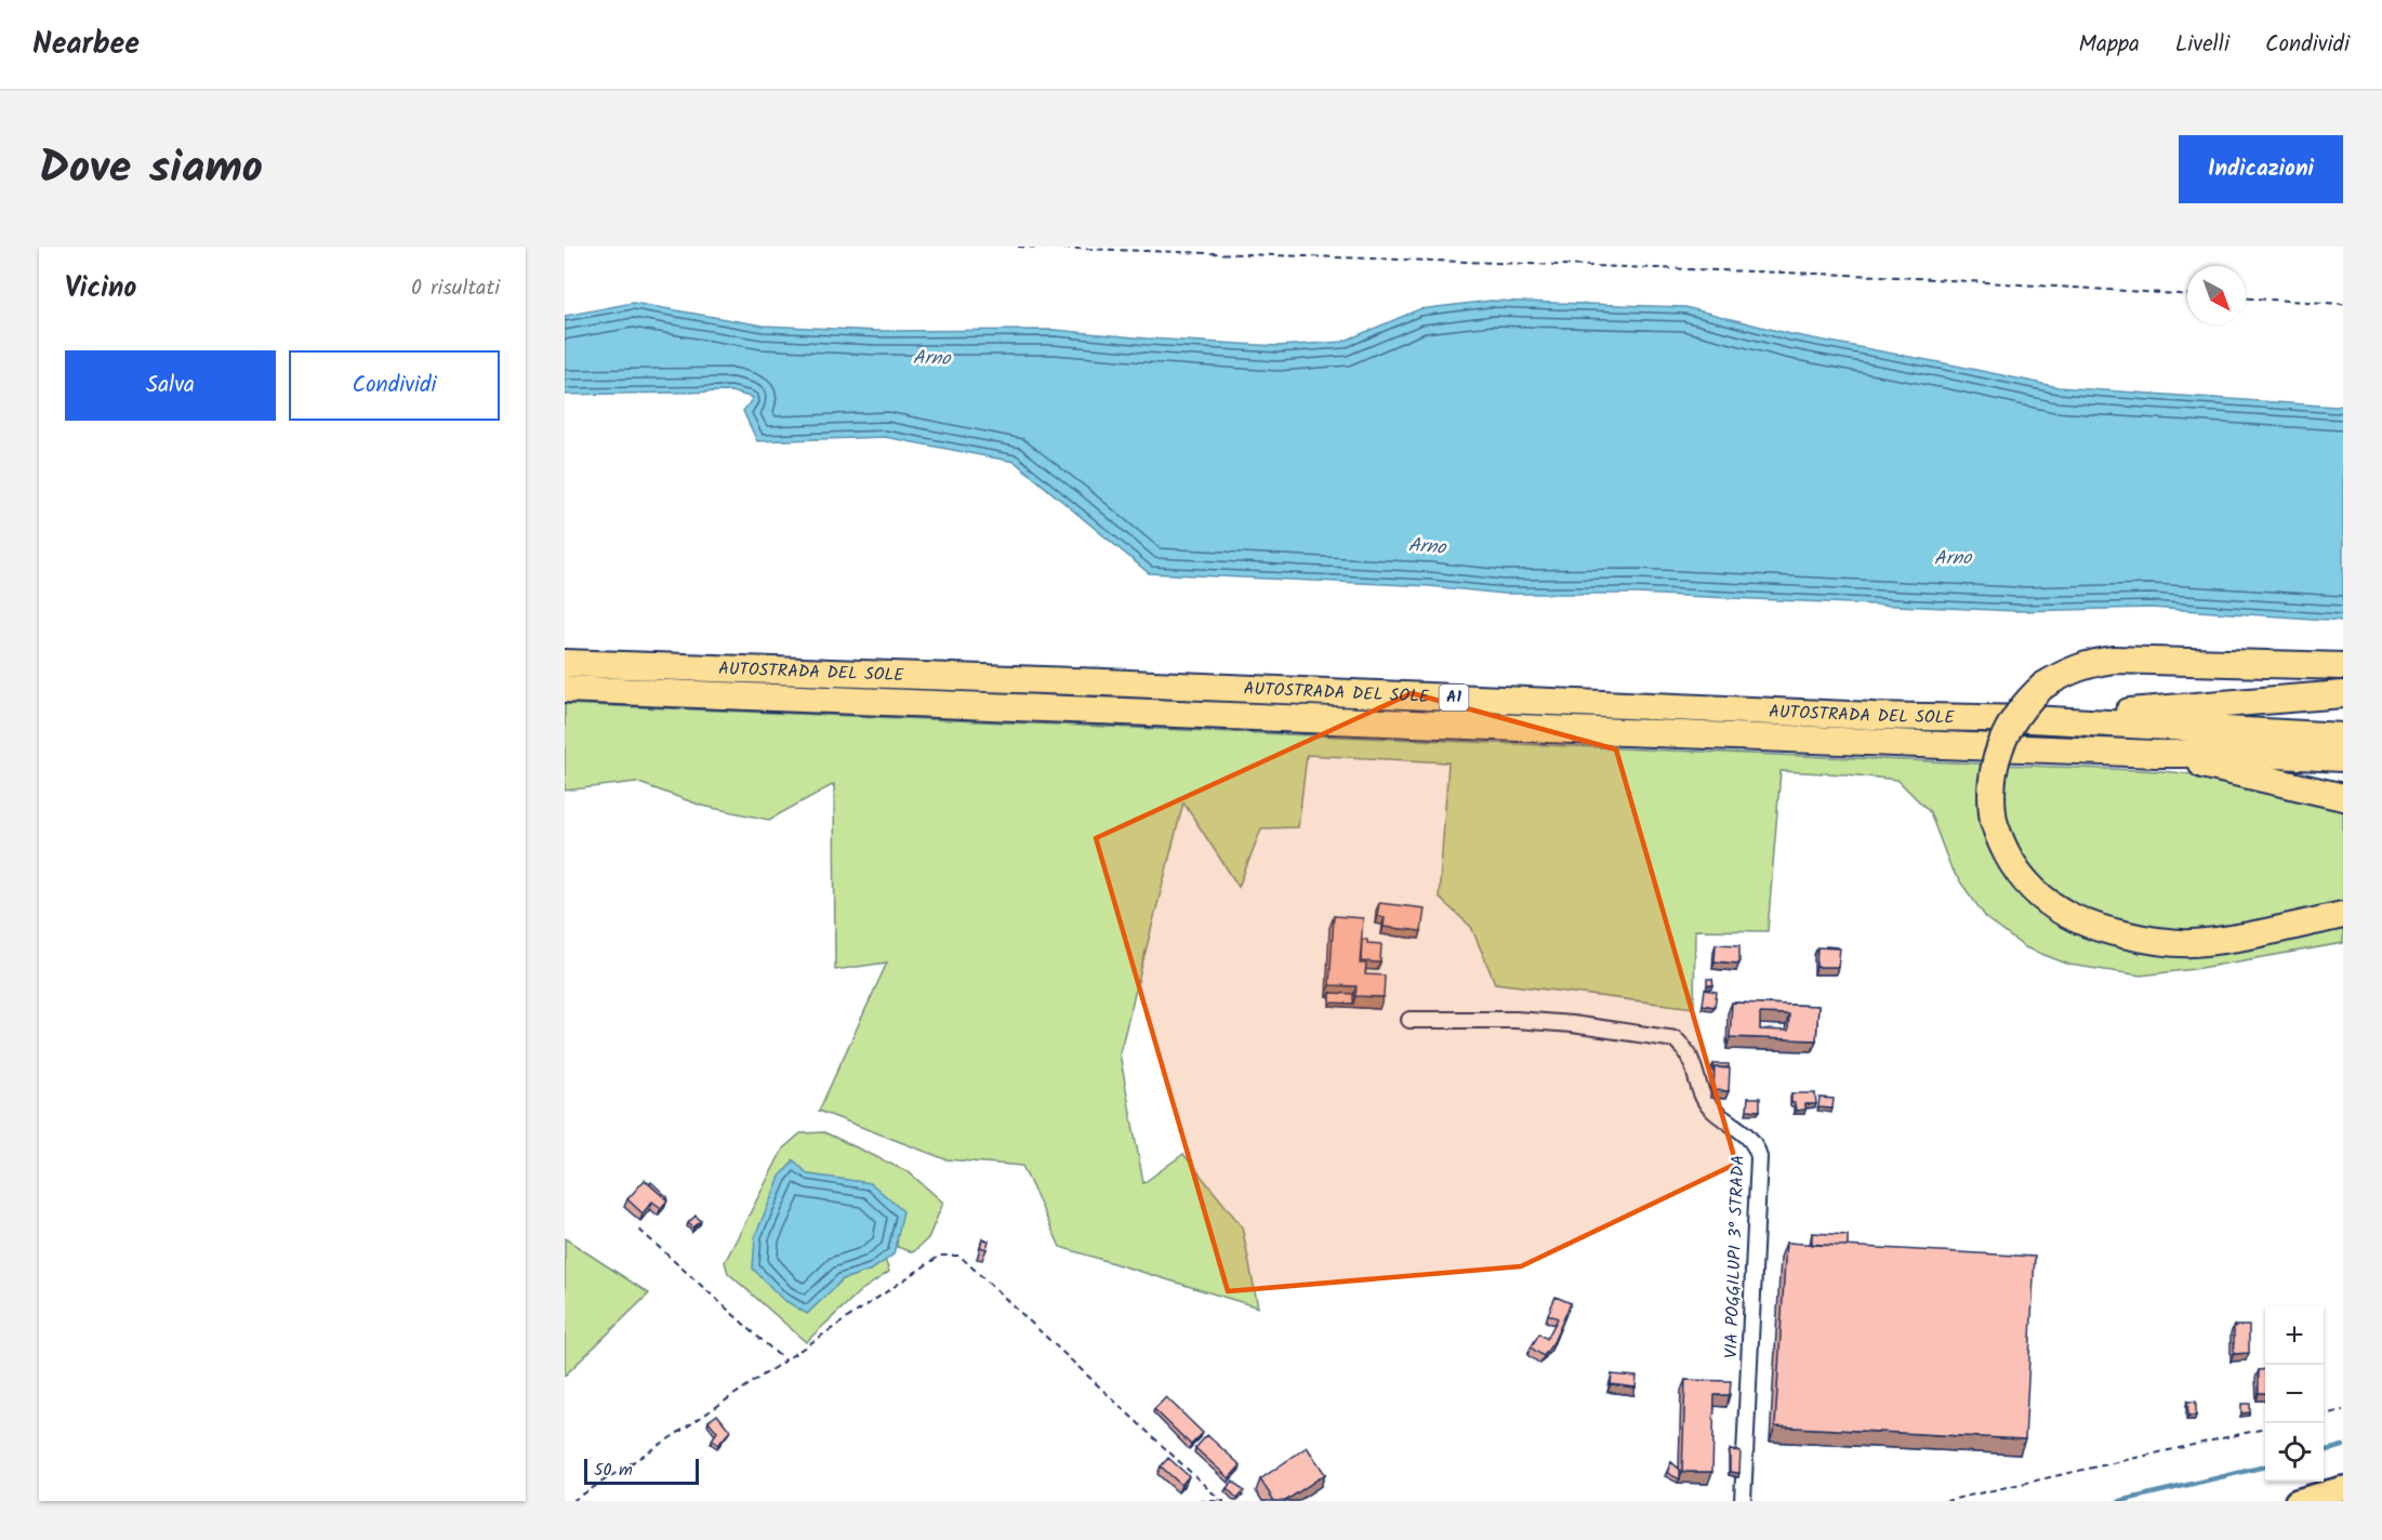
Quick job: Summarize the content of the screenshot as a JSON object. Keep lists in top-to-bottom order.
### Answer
{
  "streets": {
    "highway": ["AUTOSTRADA DEL SOLE", "A1"],
    "street": ["VIA POGGILUPI 3° STRADA"]
  },
  "water": ["Arno"],
  "scale_bar": "50 m",
  "north": "bottom right",
  "page": {
    "header": "Nearbee",
    "nav": ["Mappa", "Livelli", "Condividi"],
    "title": "Dove siamo",
    "buttons": [
      "Indicazioni",
      ["Salva", "Condividi"]
    ],
    "heading": ["Vicino", "0 risultati"],
    "map_buttons": ["+", "−"],
    "scale": "50 m"
  }
}
